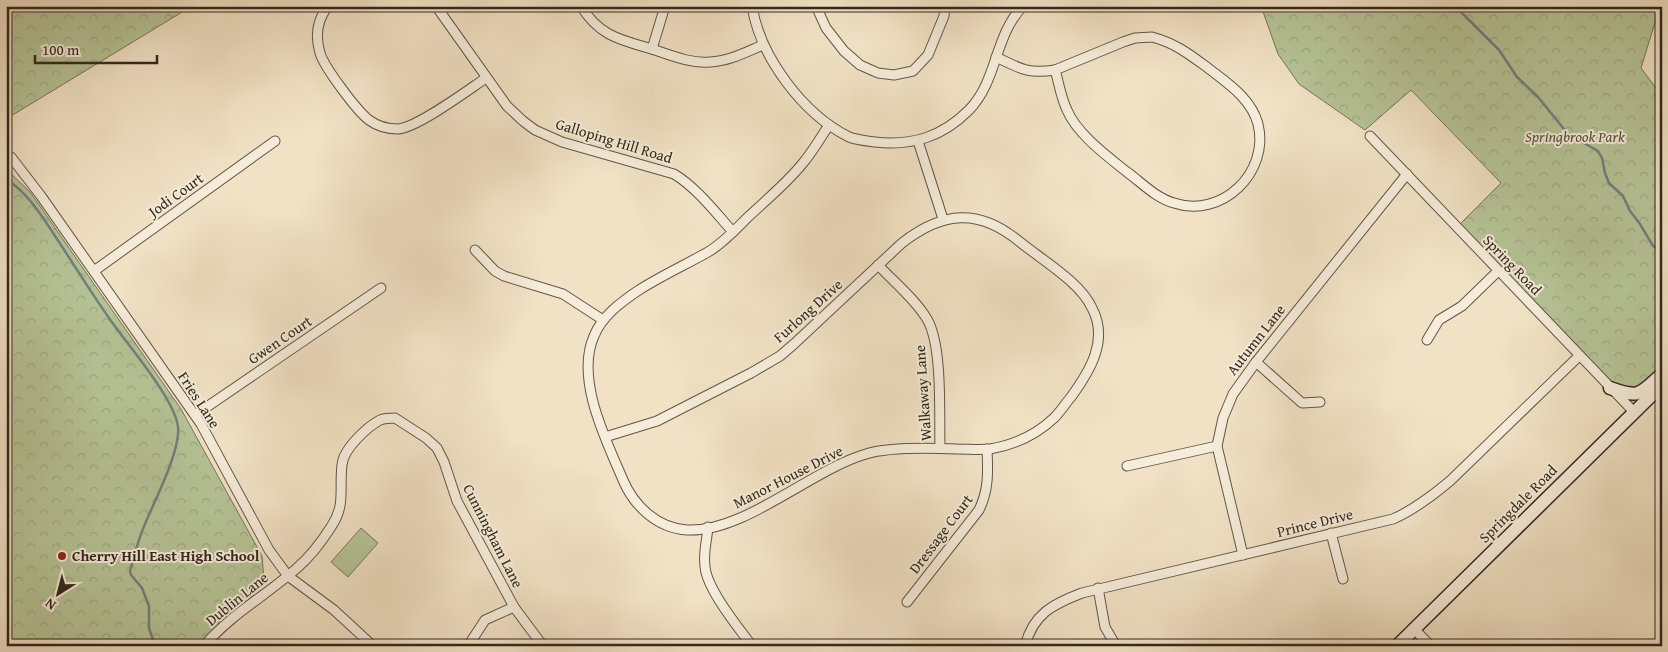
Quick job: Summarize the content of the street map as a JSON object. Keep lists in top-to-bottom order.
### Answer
{
  "streets": {
    "main road": ["Springdale Road"],
    "street": [
      "Galloping Hill Road",
      "Jodi Court",
      "Spring Road",
      "Furlong Drive",
      "Gwen Court",
      "Autumn Lane",
      "Walkaway Lane",
      "Fries Lane",
      "Manor House Drive",
      "Prince Drive",
      "Dressage Court",
      "Cunningham Lane",
      "Dublin Lane"
    ]
  },
  "crossings": [
    ["Galloping Hill Road", "Manor House Drive"],
    ["Jodi Court", "Fries Lane"],
    ["Spring Road", "Autumn Lane"],
    ["Spring Road", "Springdale Road"],
    ["Spring Road", "Prince Drive"],
    ["Furlong Drive", "Walkaway Lane"],
    ["Furlong Drive", "Manor House Drive"],
    ["Gwen Court", "Fries Lane"],
    ["Autumn Lane", "Prince Drive"],
    ["Walkaway Lane", "Manor House Drive"],
    ["Fries Lane", "Cunningham Lane"],
    ["Fries Lane", "Dublin Lane"],
    ["Manor House Drive", "Dressage Court"],
    ["Cunningham Lane", "Dublin Lane"]
  ],
  "parks": ["Springbrook Park"],
  "places": ["Cherry Hill East High School"],
  "scale_bar": "100 m",
  "north": "bottom left"
}
